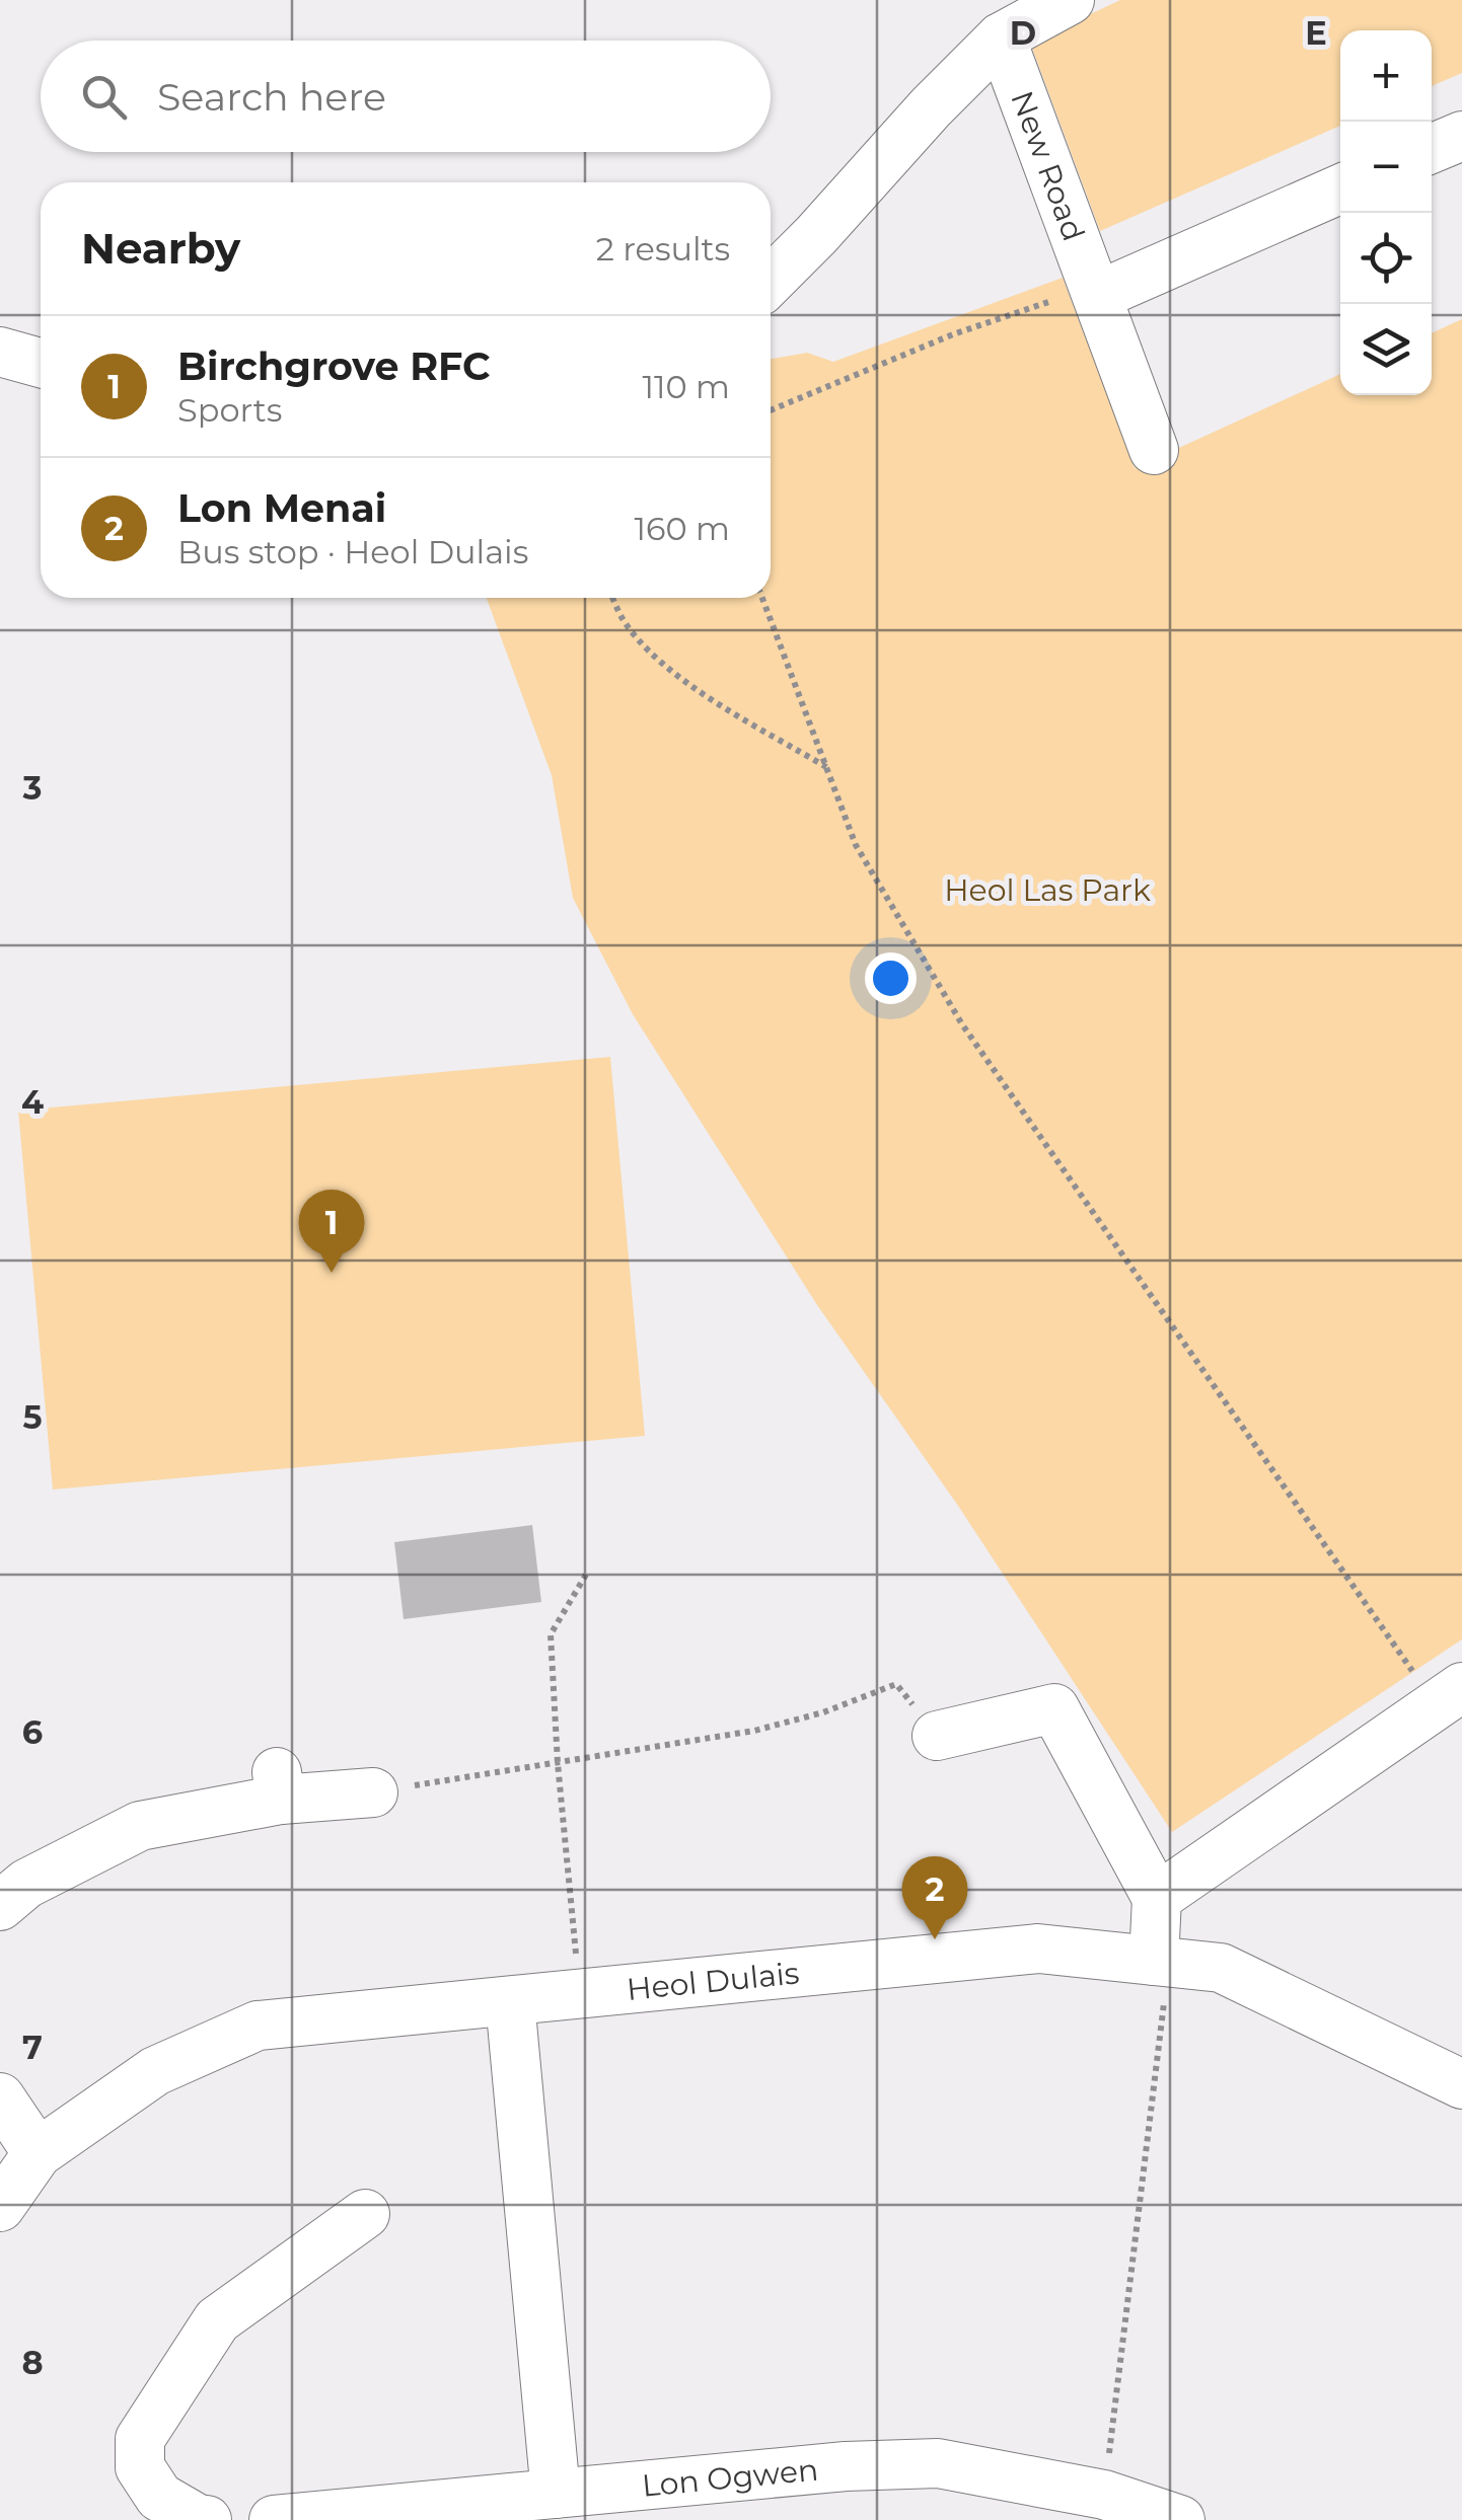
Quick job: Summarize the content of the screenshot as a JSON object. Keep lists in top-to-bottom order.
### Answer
{
  "streets": {
    "street": ["New Road", "Heol Dulais", "Lon Ogwen"]
  },
  "parks": ["Heol Las Park"],
  "page": {
    "map_buttons": ["+", "−"],
    "search": "Search here",
    "heading": ["Nearby", "2 results"],
    "list": [
      {
        "mark": "1",
        "name": "Birchgrove RFC",
        "note": "Sports",
        "value": "110 m"
      },
      {
        "mark": "2",
        "name": "Lon Menai",
        "note": "Bus stop · Heol Dulais",
        "value": "160 m"
      }
    ],
    "pins": ["1", "2"]
  },
  "grid": {
    "columns": ["D", "E"],
    "rows": [
      "3",
      "4",
      "5",
      "6",
      "7",
      "8"
    ]
  }
}
